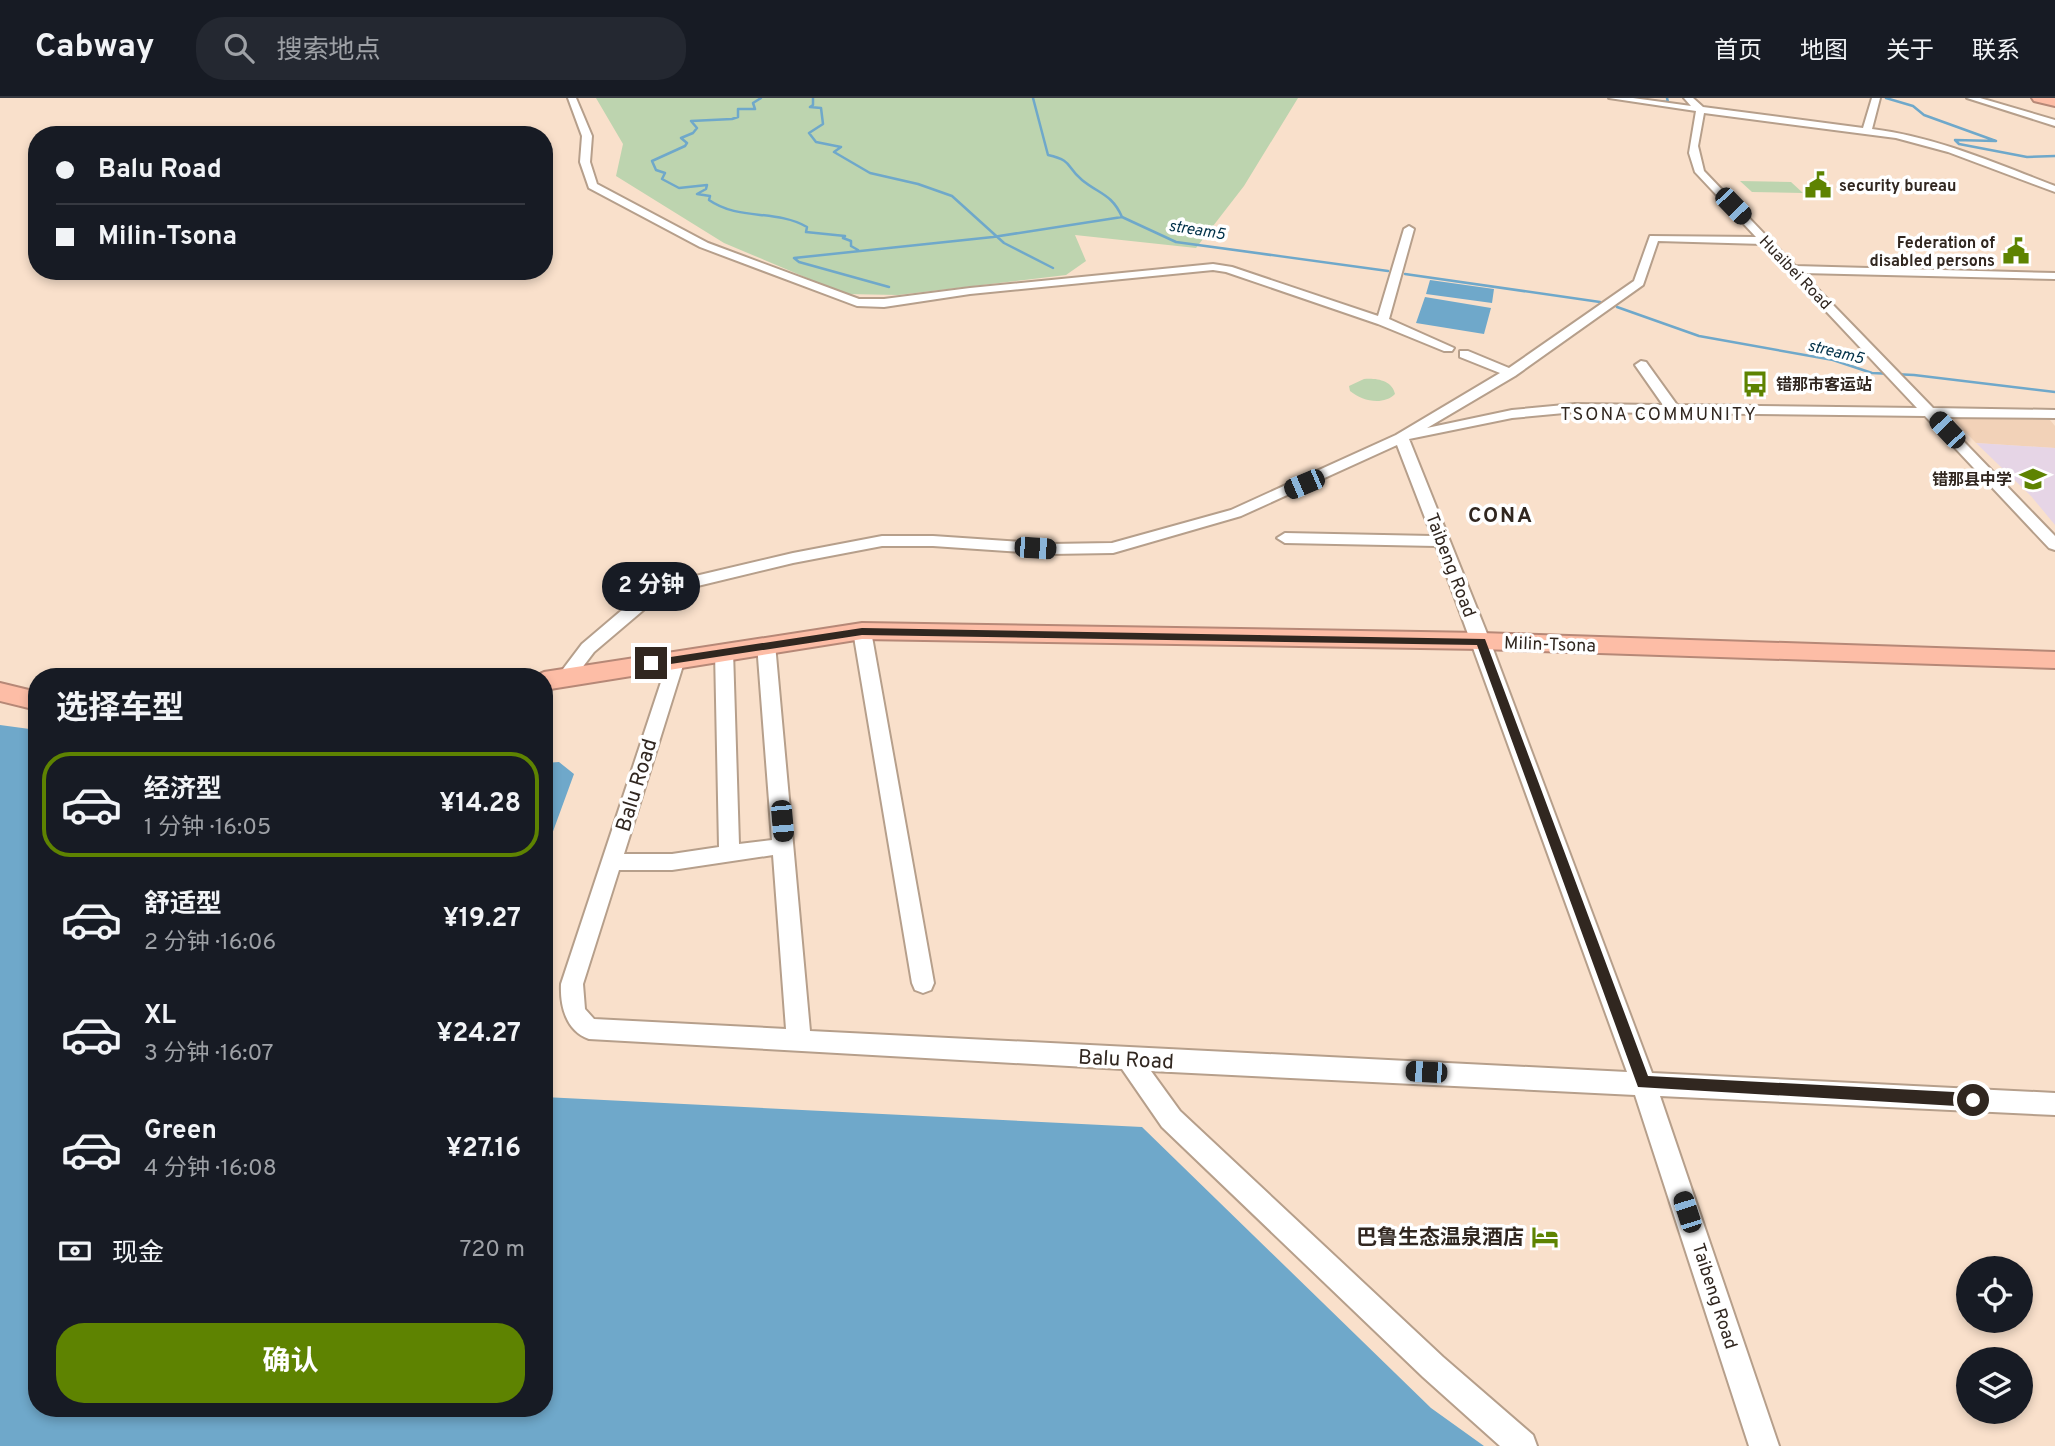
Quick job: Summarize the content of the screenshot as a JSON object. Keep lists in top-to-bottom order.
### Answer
{
  "streets": {
    "highway": ["Milin-Tsona"],
    "street": ["Huaibei Road", "Taibeng Road", "Balu Road"]
  },
  "crossings": [
    ["Taibeng Road", "Milin-Tsona"],
    ["Taibeng Road", "Balu Road"],
    ["Milin-Tsona", "Balu Road"]
  ],
  "districts": ["TSONA COMMUNITY", "CONA"],
  "water": ["stream5"],
  "places": {
    "public building": ["security bureau", "Federation of disabled persons"],
    "bus stop": ["错那市客运站"],
    "school or university": ["错那县中学"],
    "hotel": ["巴鲁生态温泉酒店"]
  },
  "page": {
    "header": "Cabway",
    "search": "搜索地点",
    "nav": [
      "首页",
      "地图",
      "关于",
      "联系"
    ],
    "banner": ["Balu Road", "Milin-Tsona"],
    "bubble": "2 分钟",
    "heading": "选择车型",
    "list": [
      {
        "name": "经济型",
        "note": "1 分钟 · 16:05",
        "value": "¥14.28"
      },
      {
        "name": "舒适型",
        "note": "2 分钟 · 16:06",
        "value": "¥19.27"
      },
      {
        "name": "XL",
        "note": "3 分钟 · 16:07",
        "value": "¥24.27"
      },
      {
        "name": "Green",
        "note": "4 分钟 · 16:08",
        "value": "¥27.16"
      }
    ],
    "pay": ["现金", "720 m"],
    "buttons": "确认"
  }
}
